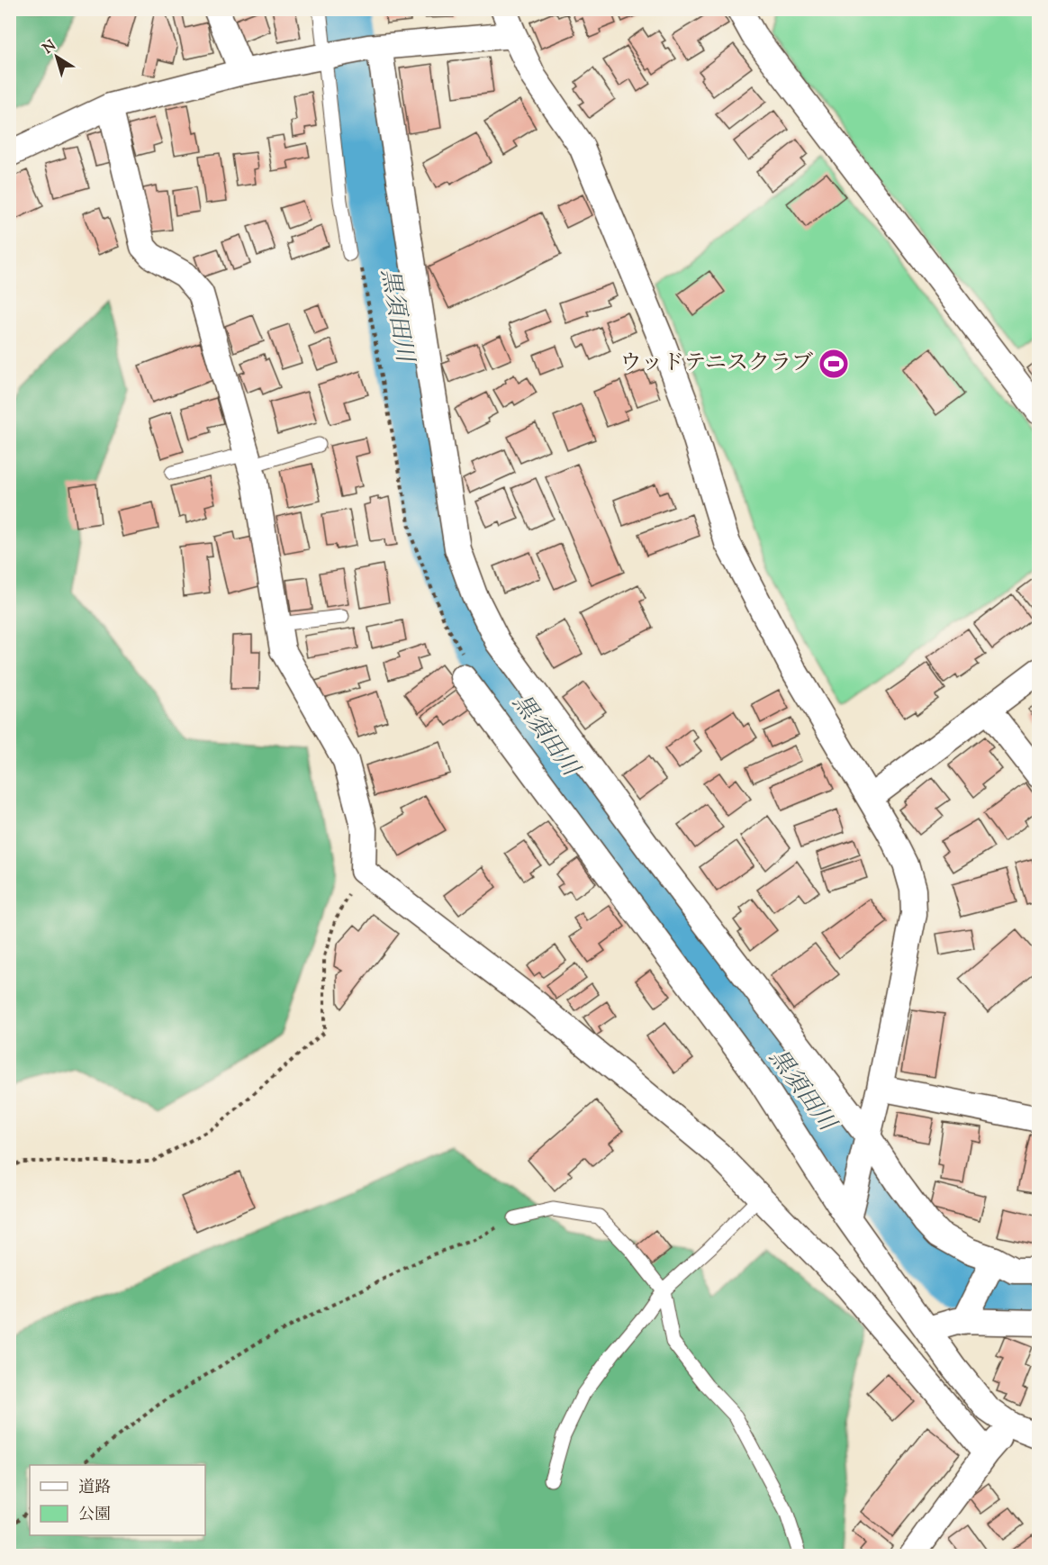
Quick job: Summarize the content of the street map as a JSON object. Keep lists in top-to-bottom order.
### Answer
{
  "water": ["黒須田川"],
  "places": {
    "sports": ["ウッドテニスクラブ"]
  },
  "legend": ["道路", "公園"],
  "north": "top left"
}
